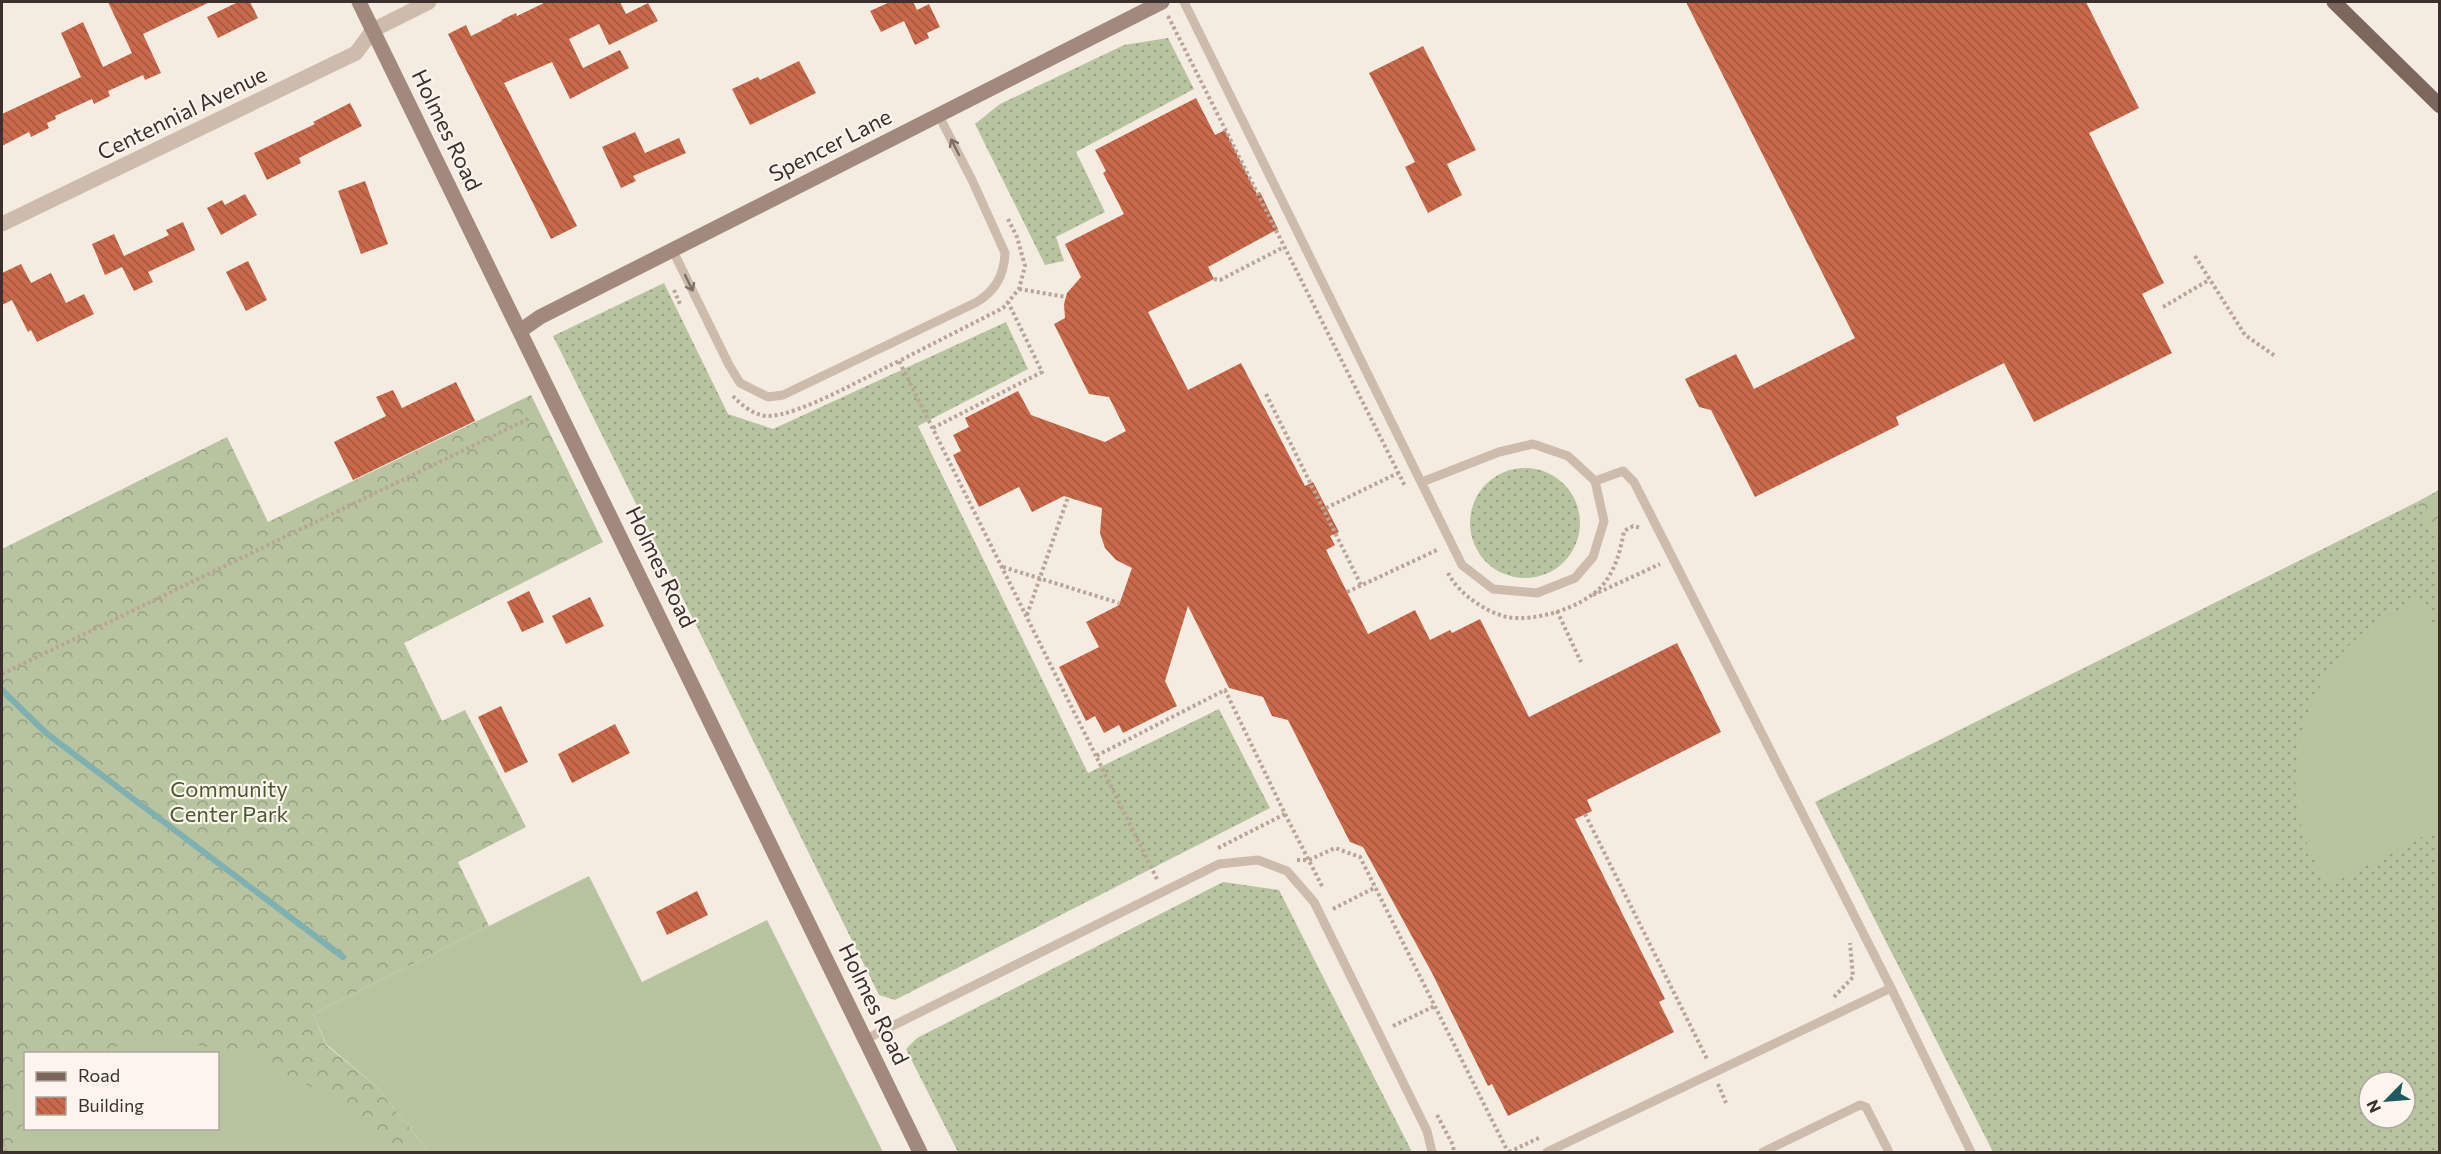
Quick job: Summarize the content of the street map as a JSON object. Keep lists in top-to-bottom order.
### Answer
{
  "streets": {
    "main road": ["Holmes Road", "Spencer Lane"],
    "street": ["Centennial Avenue"]
  },
  "crossings": [
    ["Centennial Avenue", "Holmes Road"],
    ["Holmes Road", "Spencer Lane"]
  ],
  "parks": ["Community Center Park"],
  "legend": ["Road", "Building"],
  "north": "bottom left"
}
